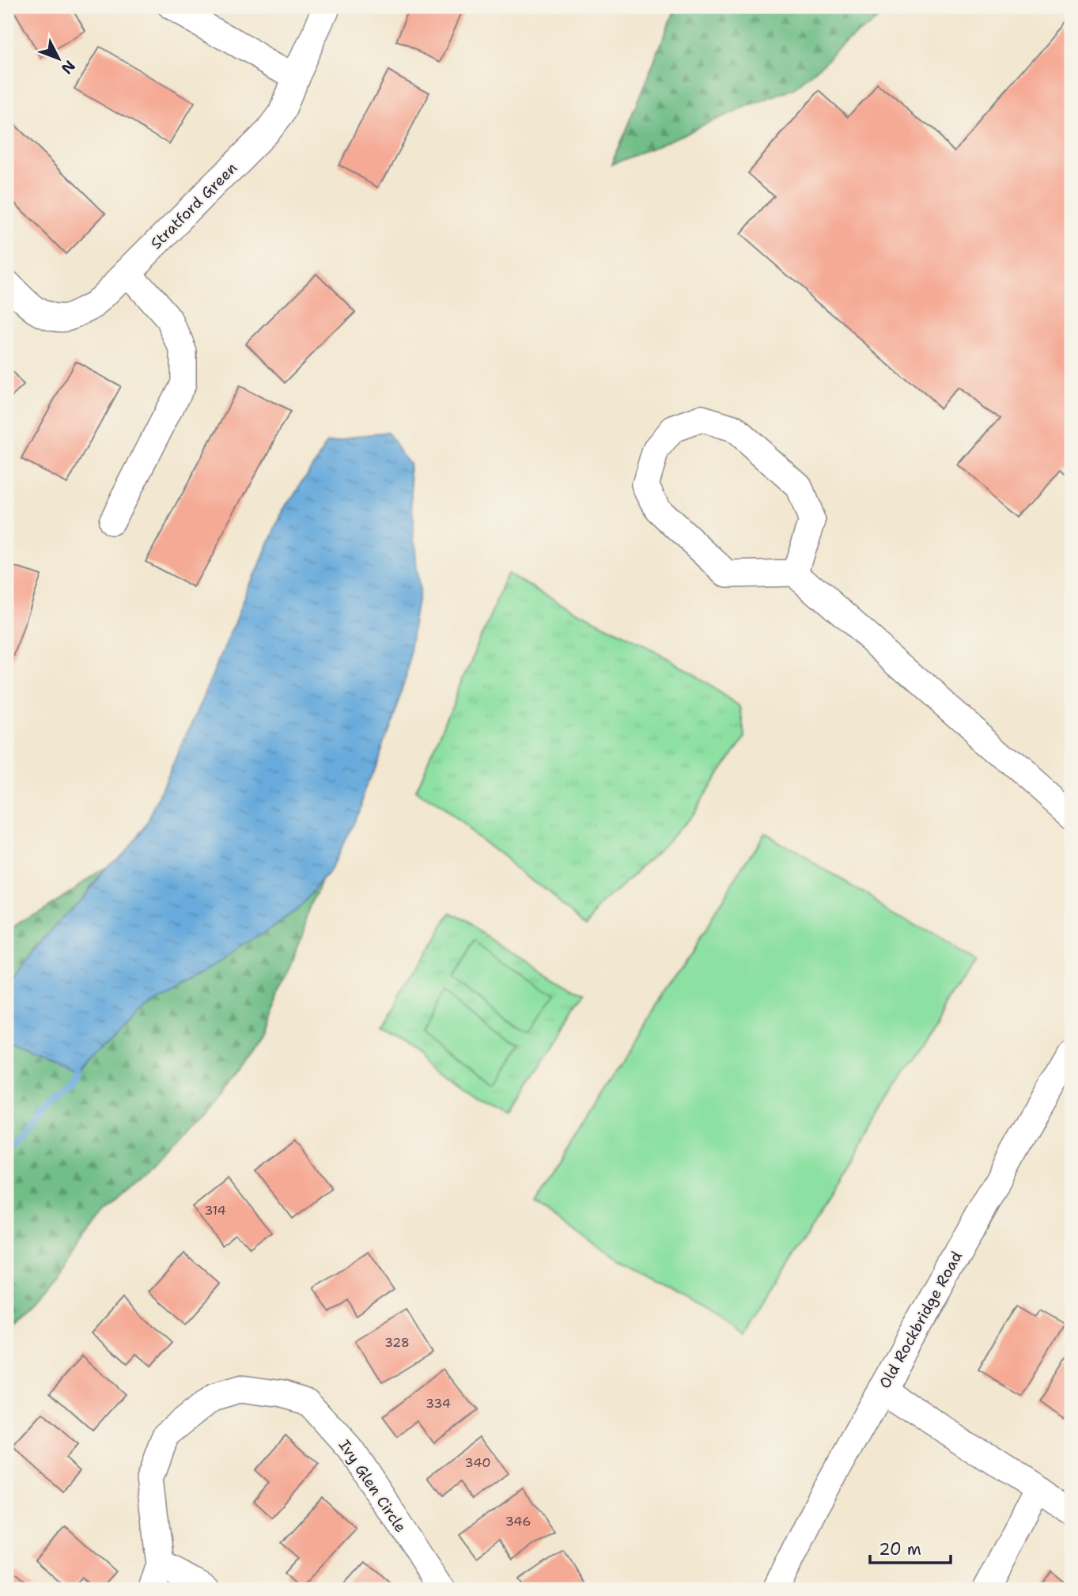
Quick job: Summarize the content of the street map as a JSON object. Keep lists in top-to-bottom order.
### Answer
{
  "streets": {
    "street": ["Stratford Green", "Old Rockbridge Road", "Ivy Glen Circle"]
  },
  "house_numbers": [
    "314",
    "328",
    "334",
    "340",
    "346"
  ],
  "scale_bar": "20 m",
  "north": "bottom right"
}
